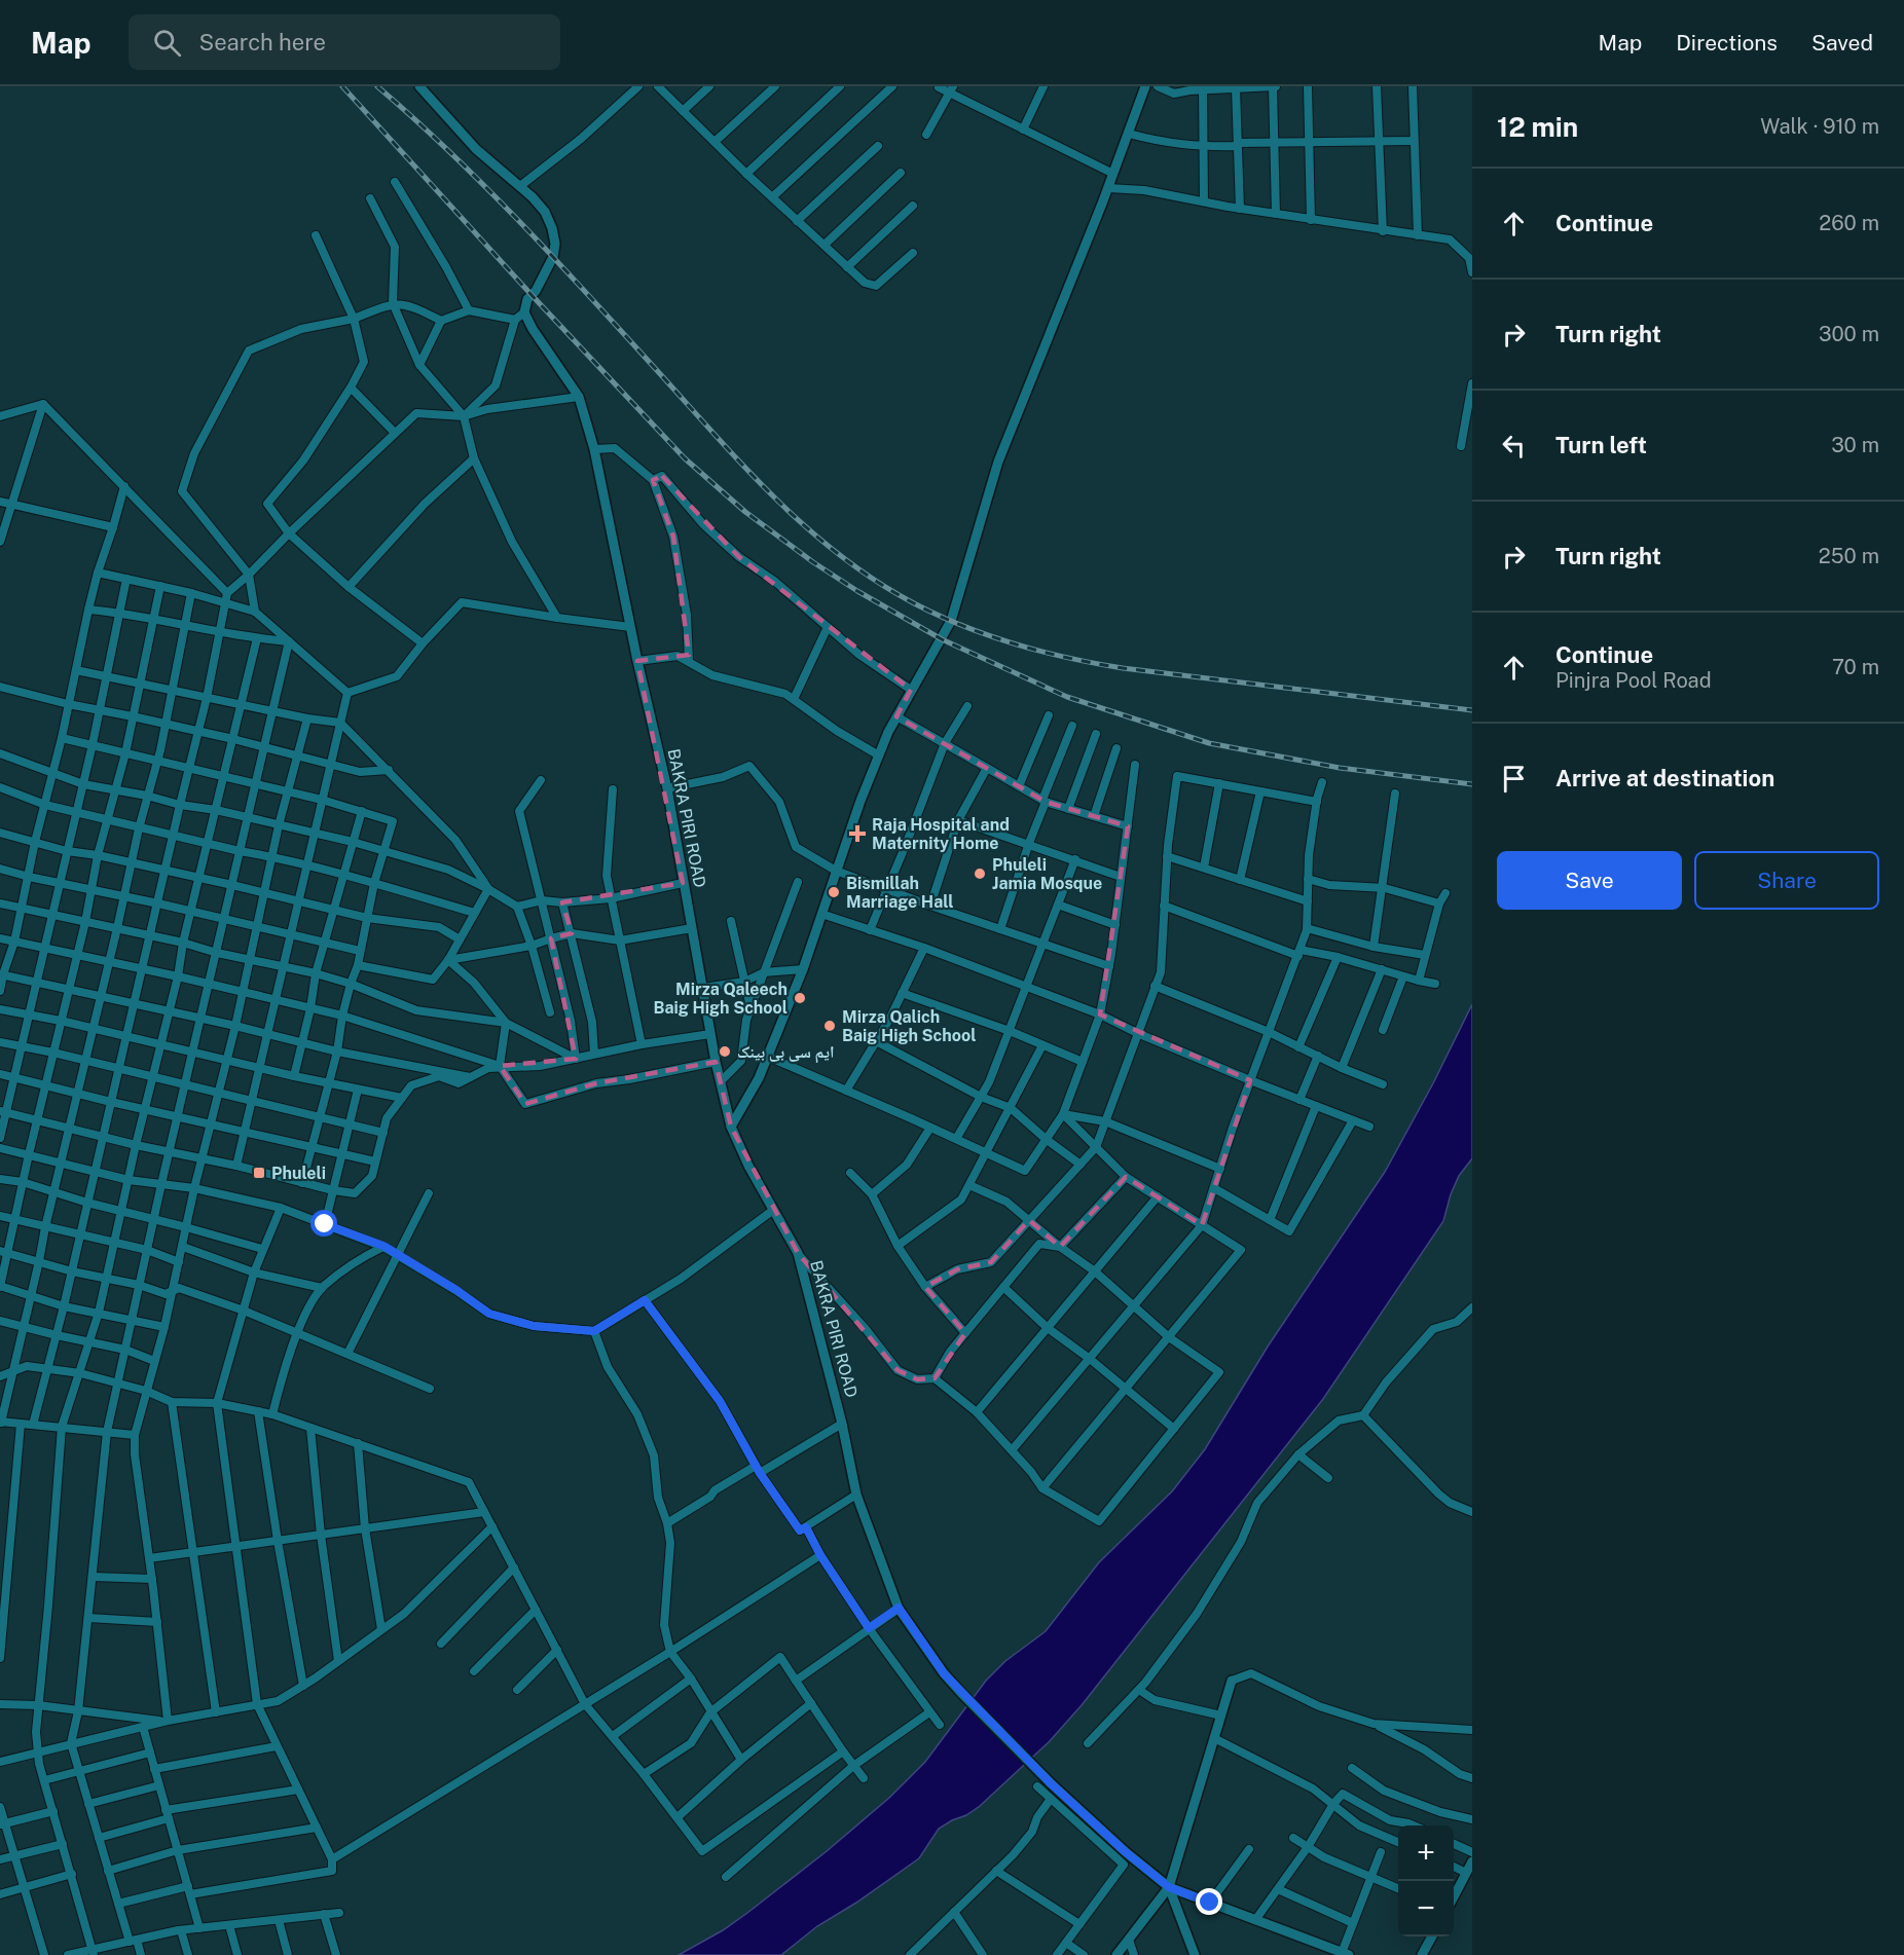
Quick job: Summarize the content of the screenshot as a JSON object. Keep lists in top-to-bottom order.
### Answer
{
  "streets": {
    "street": ["BAKRA PIRI ROAD"]
  },
  "places": {
    "health": ["Raja Hospital and Maternity Home"],
    "other": [
      "Phuleli Jamia Mosque",
      "Bismillah Marriage Hall",
      "Mirza Qaleech Baig High School",
      "Mirza Qalich Baig High School",
      "ایم سی بی بینک"
    ],
    "transit": ["Phuleli"]
  },
  "page": {
    "header": "Map",
    "search": "Search here",
    "nav": ["Map", "Directions", "Saved"],
    "heading": ["12 min", "Walk · 910 m"],
    "list": [
      ["Continue", "260 m"],
      ["Turn right", "300 m"],
      ["Turn left", "30 m"],
      ["Turn right", "250 m"],
      ["Continue", "Pinjra Pool Road", "70 m"],
      "Arrive at destination"
    ],
    "buttons": ["Save", "Share"],
    "map_buttons": ["+", "−"]
  }
}
